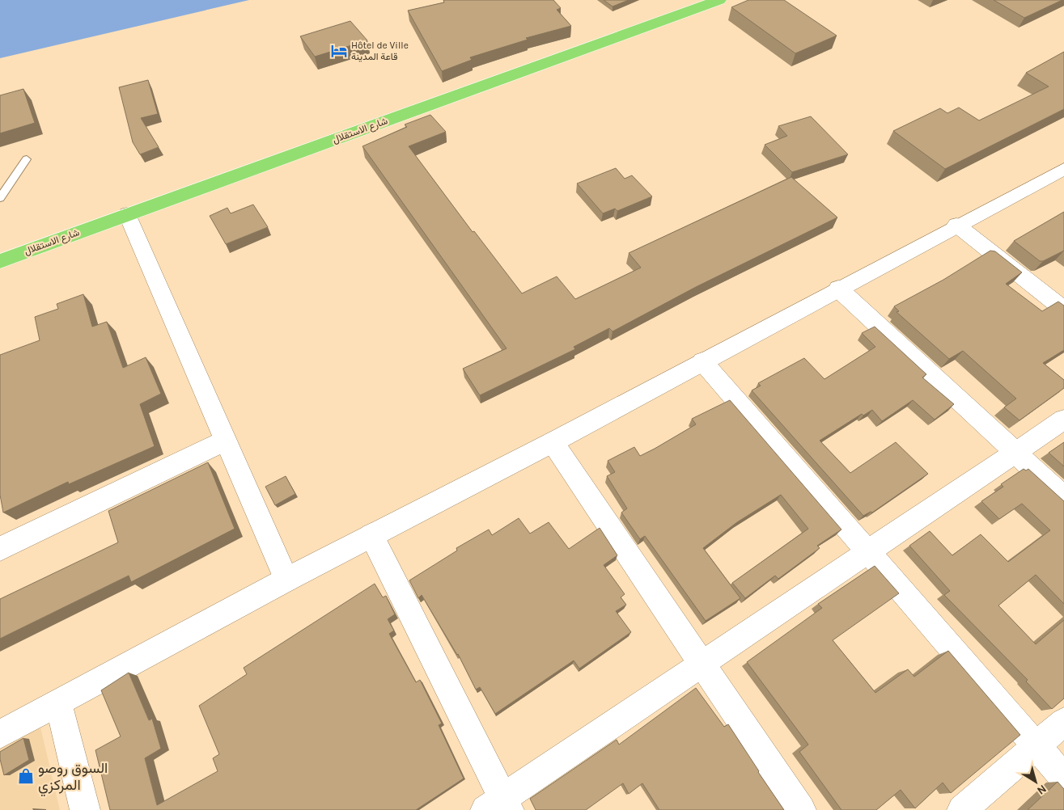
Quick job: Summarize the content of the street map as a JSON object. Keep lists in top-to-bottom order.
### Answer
{
  "streets": {
    "highway": ["شارع الاستقلال"]
  },
  "places": {
    "hotel": ["Hôtel de Ville قاعة المدينة"],
    "shop": ["السوق روصو المركزي"]
  },
  "north": "bottom right"
}
